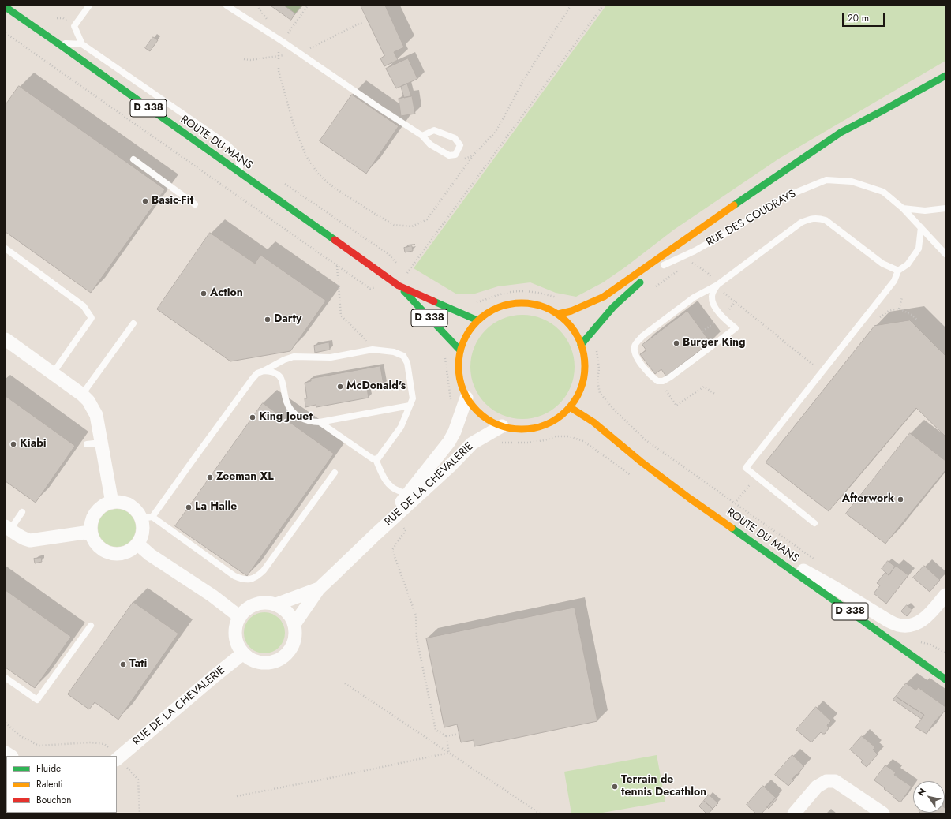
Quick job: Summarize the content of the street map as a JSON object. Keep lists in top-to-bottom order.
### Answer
{
  "streets": {
    "main road": ["D 338", "ROUTE DU MANS"],
    "street": ["RUE DE LA CHEVALERIE"],
    "lane": ["RUE DES COUDRAYS"]
  },
  "places": [
    "Basic-Fit",
    "Action",
    "Darty",
    "Burger King",
    "McDonald's",
    "King Jouet",
    "Kiabi",
    "Zeeman XL",
    "Afterwork",
    "La Halle",
    "Tati",
    "Terrain de tennis Decathlon"
  ],
  "legend": ["Fluide", "Ralenti", "Bouchon"],
  "scale_bar": "20 m",
  "north": "top left"
}
